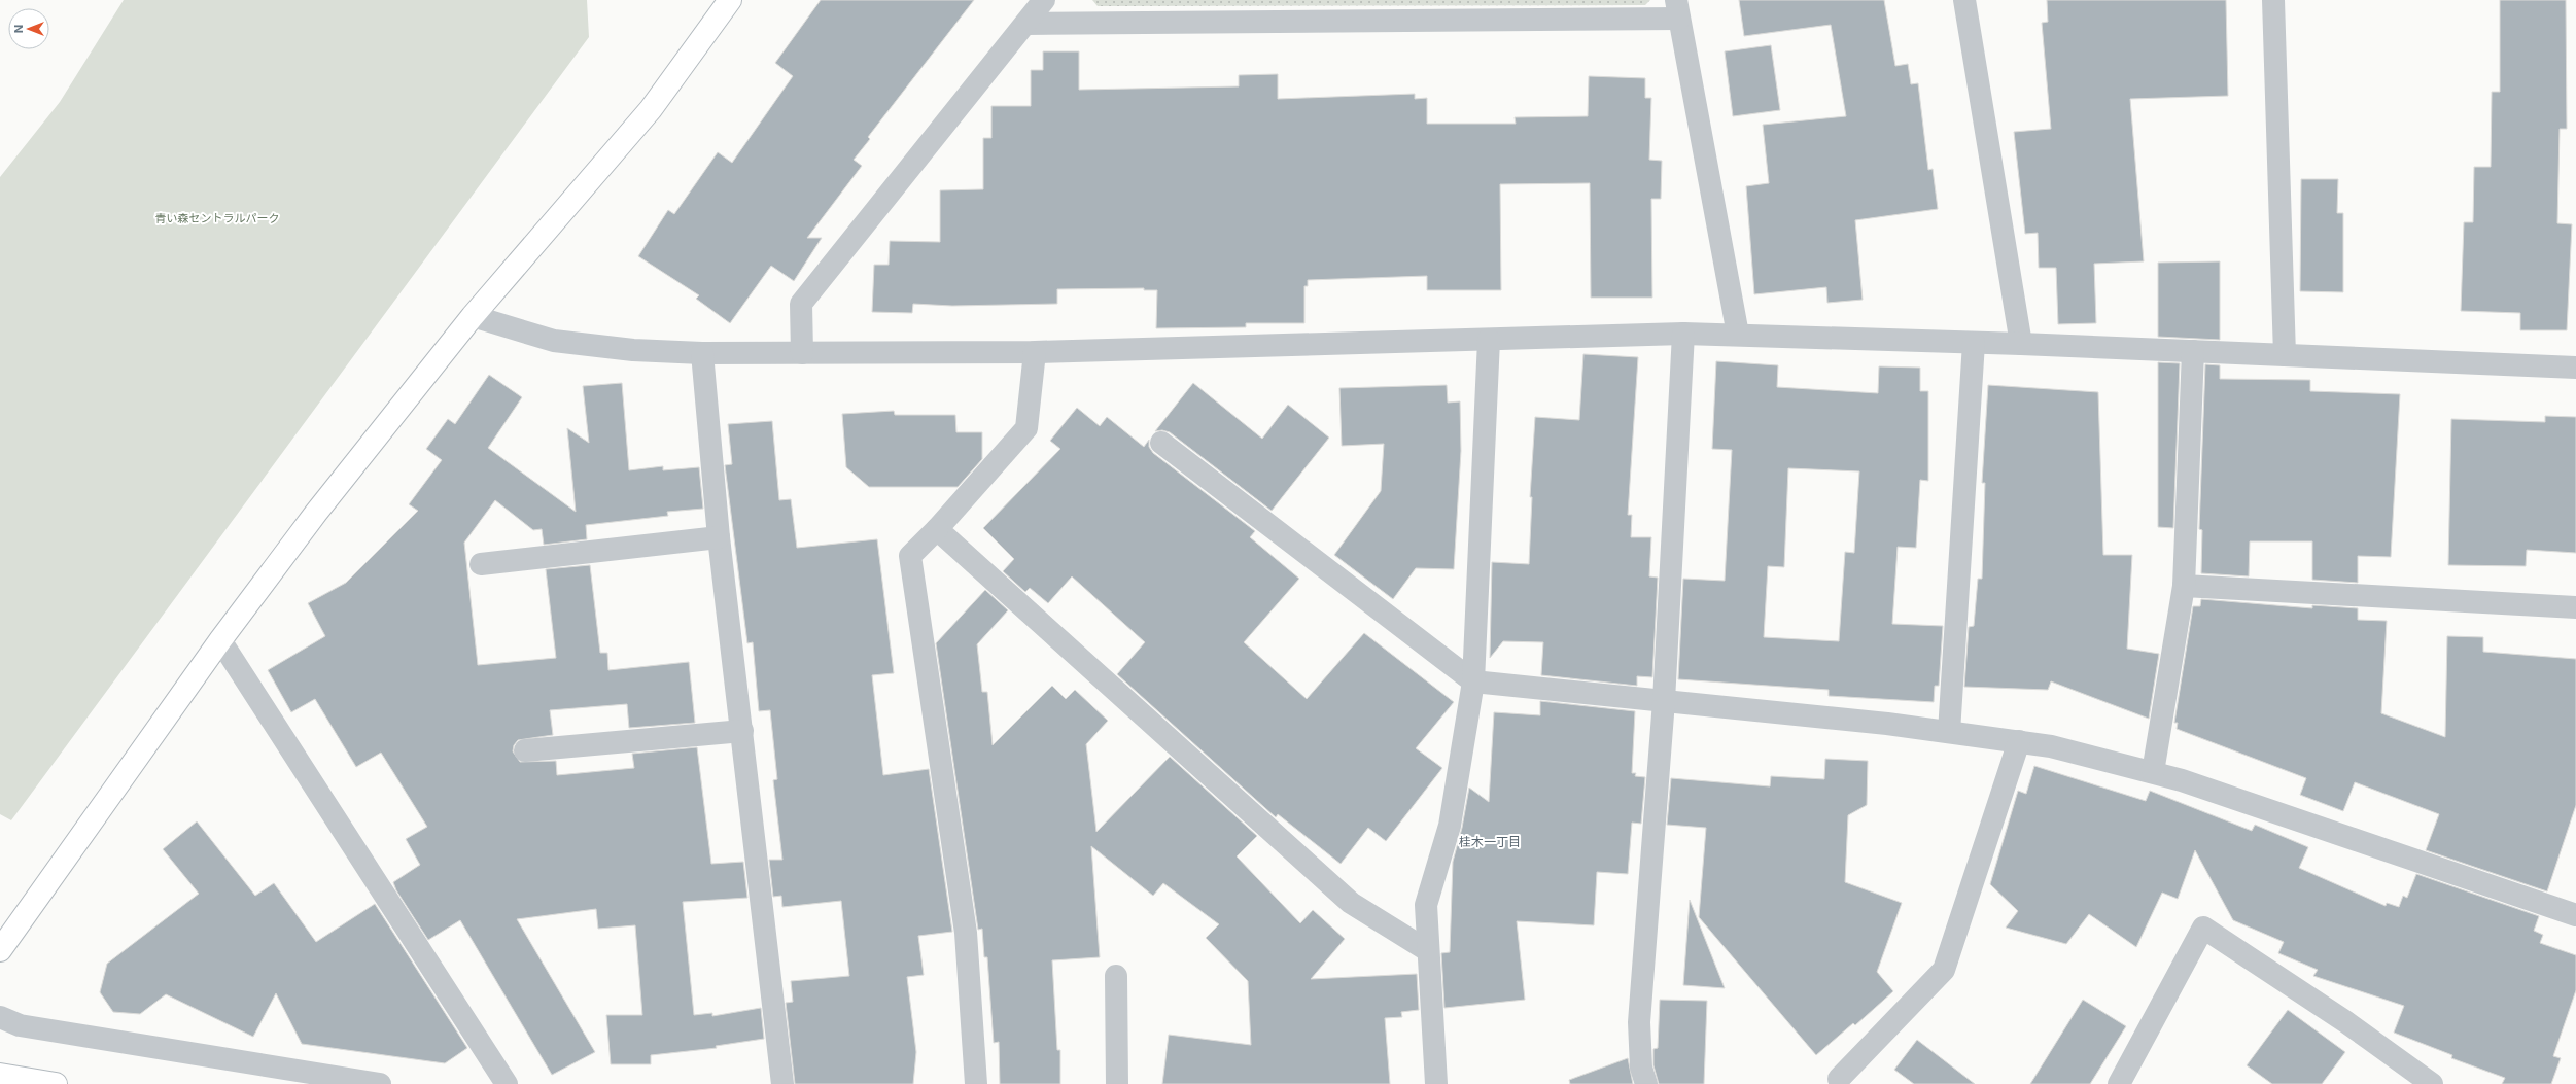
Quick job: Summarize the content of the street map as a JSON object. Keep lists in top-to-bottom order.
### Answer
{
  "districts": ["桂木一丁目"],
  "parks": ["青い森セントラルパーク"],
  "north": "left"
}
